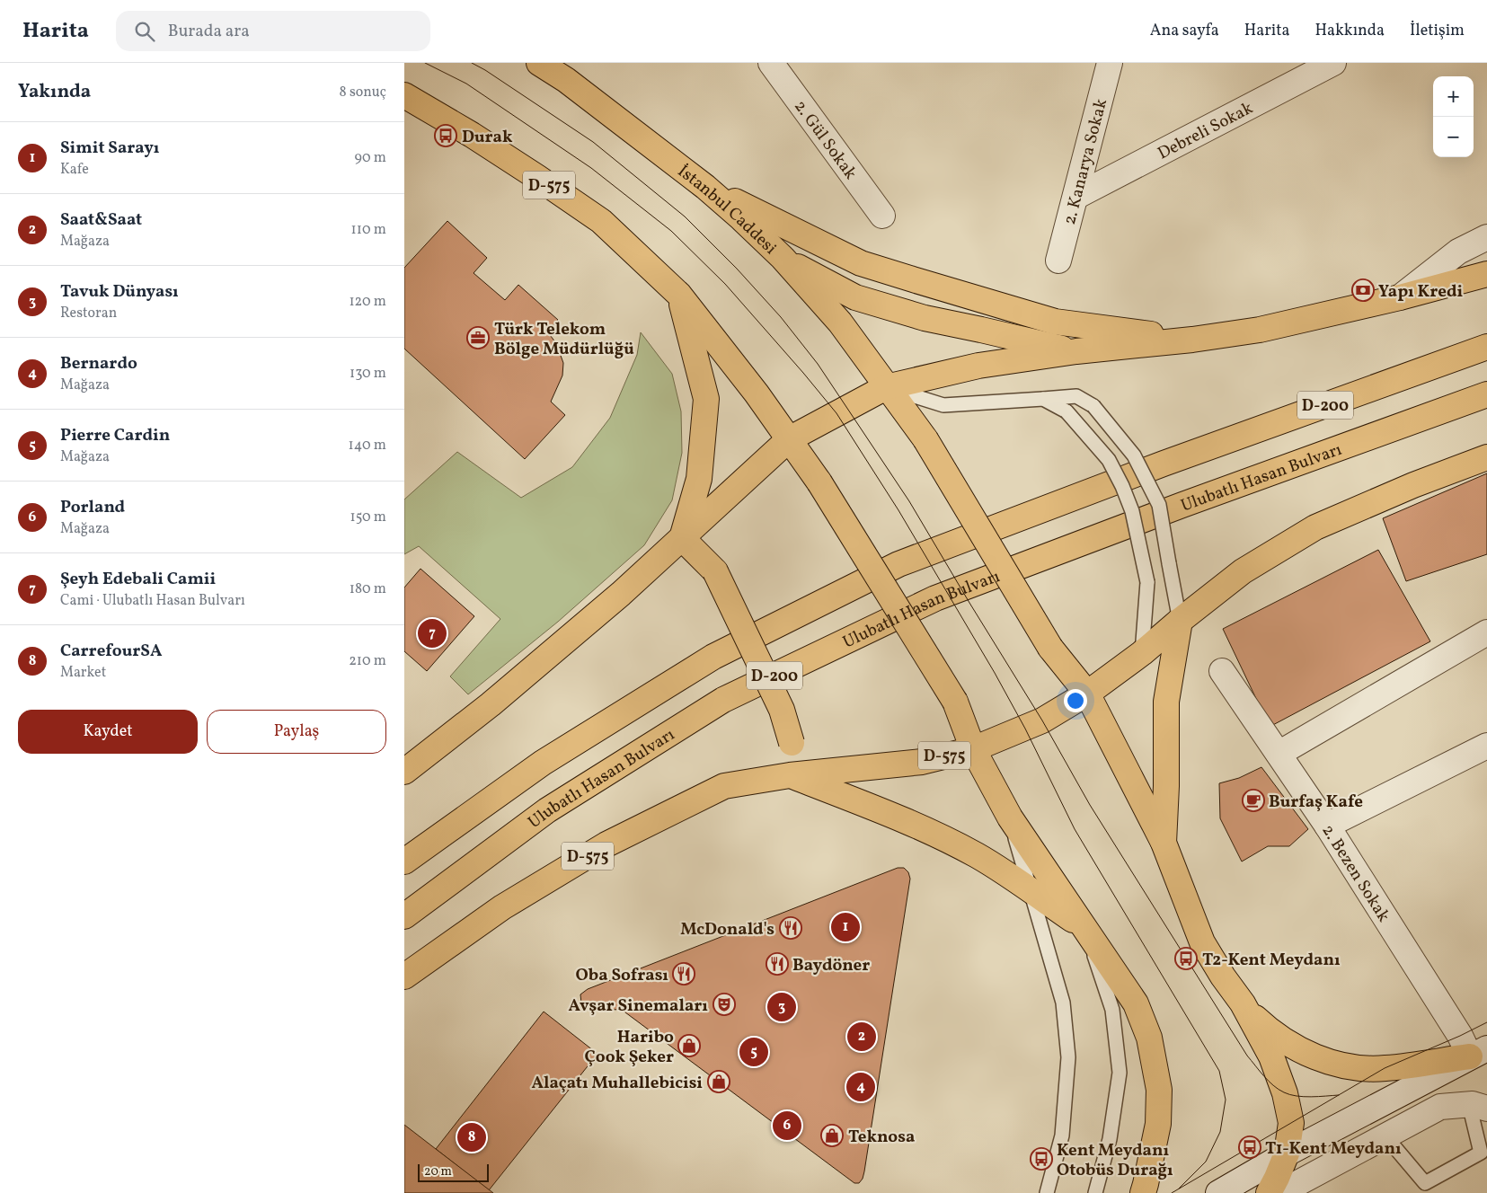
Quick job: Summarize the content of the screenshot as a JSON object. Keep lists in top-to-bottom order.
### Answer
{
  "streets": {
    "highway": [
      "D-575",
      "İstanbul Caddesi",
      "D-200",
      "Ulubatlı Hasan Bulvarı"
    ],
    "street": [
      "Debreli Sokak",
      "2. Gül Sokak",
      "2. Kanarya Sokak",
      "2. Bezen Sokak"
    ]
  },
  "crossings": [
    ["Debreli Sokak", "2. Kanarya Sokak"],
    ["D-575", "İstanbul Caddesi"]
  ],
  "places": {
    "bus stop": [
      "Durak",
      "T2-Kent Meydanı",
      "T1-Kent Meydanı",
      "Kent Meydanı Otobüs Durağı"
    ],
    "bank": ["Yapı Kredi"],
    "office": ["Türk Telekom Bölge Müdürlüğü"],
    "cafe": ["Burfaş Kafe"],
    "restaurant": ["McDonald's", "Baydöner", "Oba Sofrası"],
    "theatre": ["Avşar Sinemaları"],
    "shop": ["Haribo Çook Şeker", "Alaçatı Muhallebicisi", "Teknosa"]
  },
  "scale_bar": "20 m",
  "page": {
    "header": "Harita",
    "search": "Burada ara",
    "nav": [
      "Ana sayfa",
      "Harita",
      "Hakkında",
      "İletişim"
    ],
    "heading": ["Yakında", "8 sonuç"],
    "map_buttons": ["+", "−"],
    "list": [
      {
        "mark": "1",
        "name": "Simit Sarayı",
        "note": "Kafe",
        "value": "90 m"
      },
      {
        "mark": "2",
        "name": "Saat&Saat",
        "note": "Mağaza",
        "value": "110 m"
      },
      {
        "mark": "3",
        "name": "Tavuk Dünyası",
        "note": "Restoran",
        "value": "120 m"
      },
      {
        "mark": "4",
        "name": "Bernardo",
        "note": "Mağaza",
        "value": "130 m"
      },
      {
        "mark": "5",
        "name": "Pierre Cardin",
        "note": "Mağaza",
        "value": "140 m"
      },
      {
        "mark": "6",
        "name": "Porland",
        "note": "Mağaza",
        "value": "150 m"
      },
      {
        "mark": "7",
        "name": "Şeyh Edebali Camii",
        "note": "Cami · Ulubatlı Hasan Bulvarı",
        "value": "180 m"
      },
      {
        "mark": "8",
        "name": "CarrefourSA",
        "note": "Market",
        "value": "210 m"
      }
    ],
    "pins": [
      "7",
      "1",
      "3",
      "2",
      "5",
      "4",
      "6",
      "8"
    ],
    "buttons": ["Kaydet", "Paylaş"],
    "scale": "20 m"
  }
}
